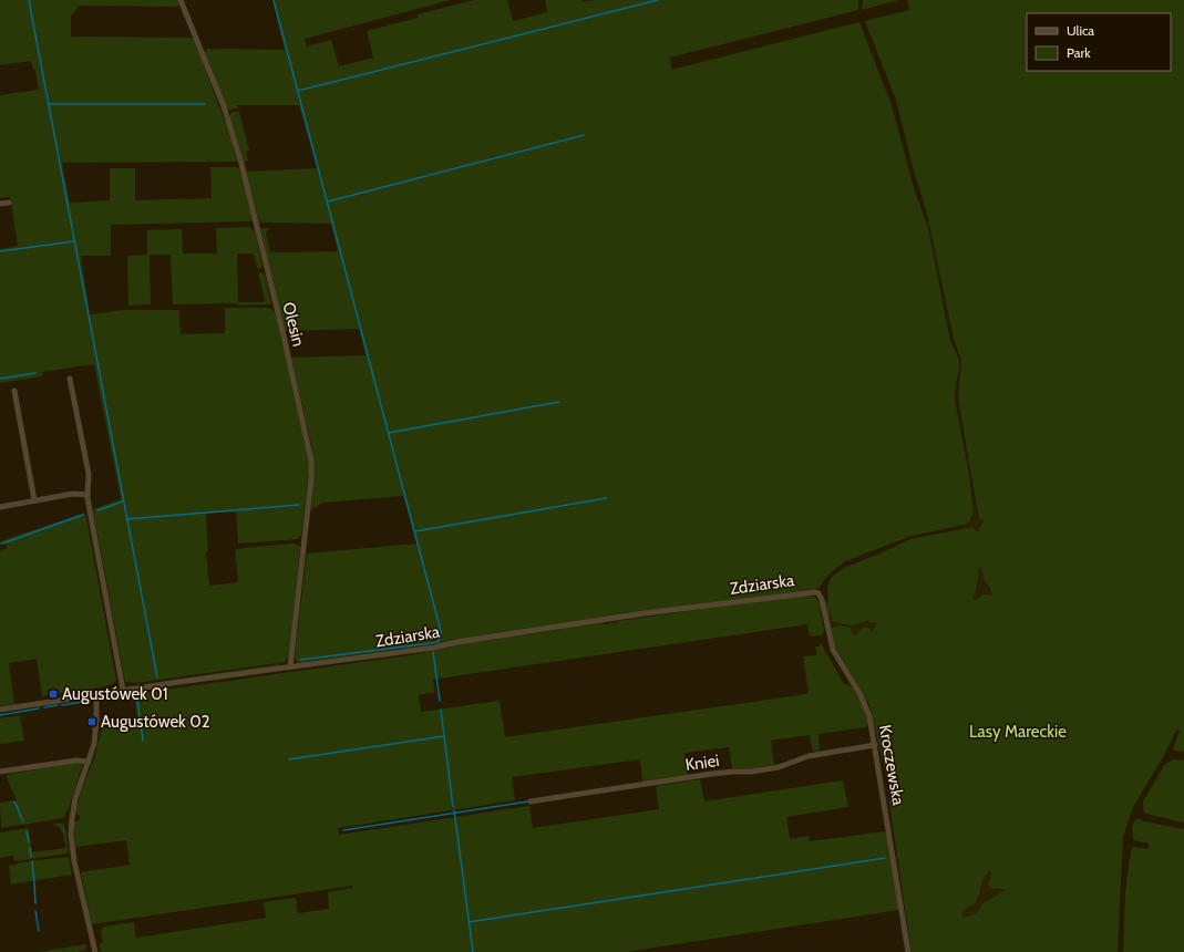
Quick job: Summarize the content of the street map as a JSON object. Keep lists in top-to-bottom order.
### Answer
{
  "streets": {
    "street": [
      "Olesin",
      "Zdziarska",
      "Kniei",
      "Kroczewska"
    ]
  },
  "crossings": [
    ["Olesin", "Zdziarska"],
    ["Zdziarska", "Kroczewska"],
    ["Kniei", "Kroczewska"]
  ],
  "parks": ["Lasy Mareckie"],
  "places": {
    "transit": ["Augustówek 01", "Augustówek 02"]
  },
  "legend": ["Ulica", "Park"]
}
